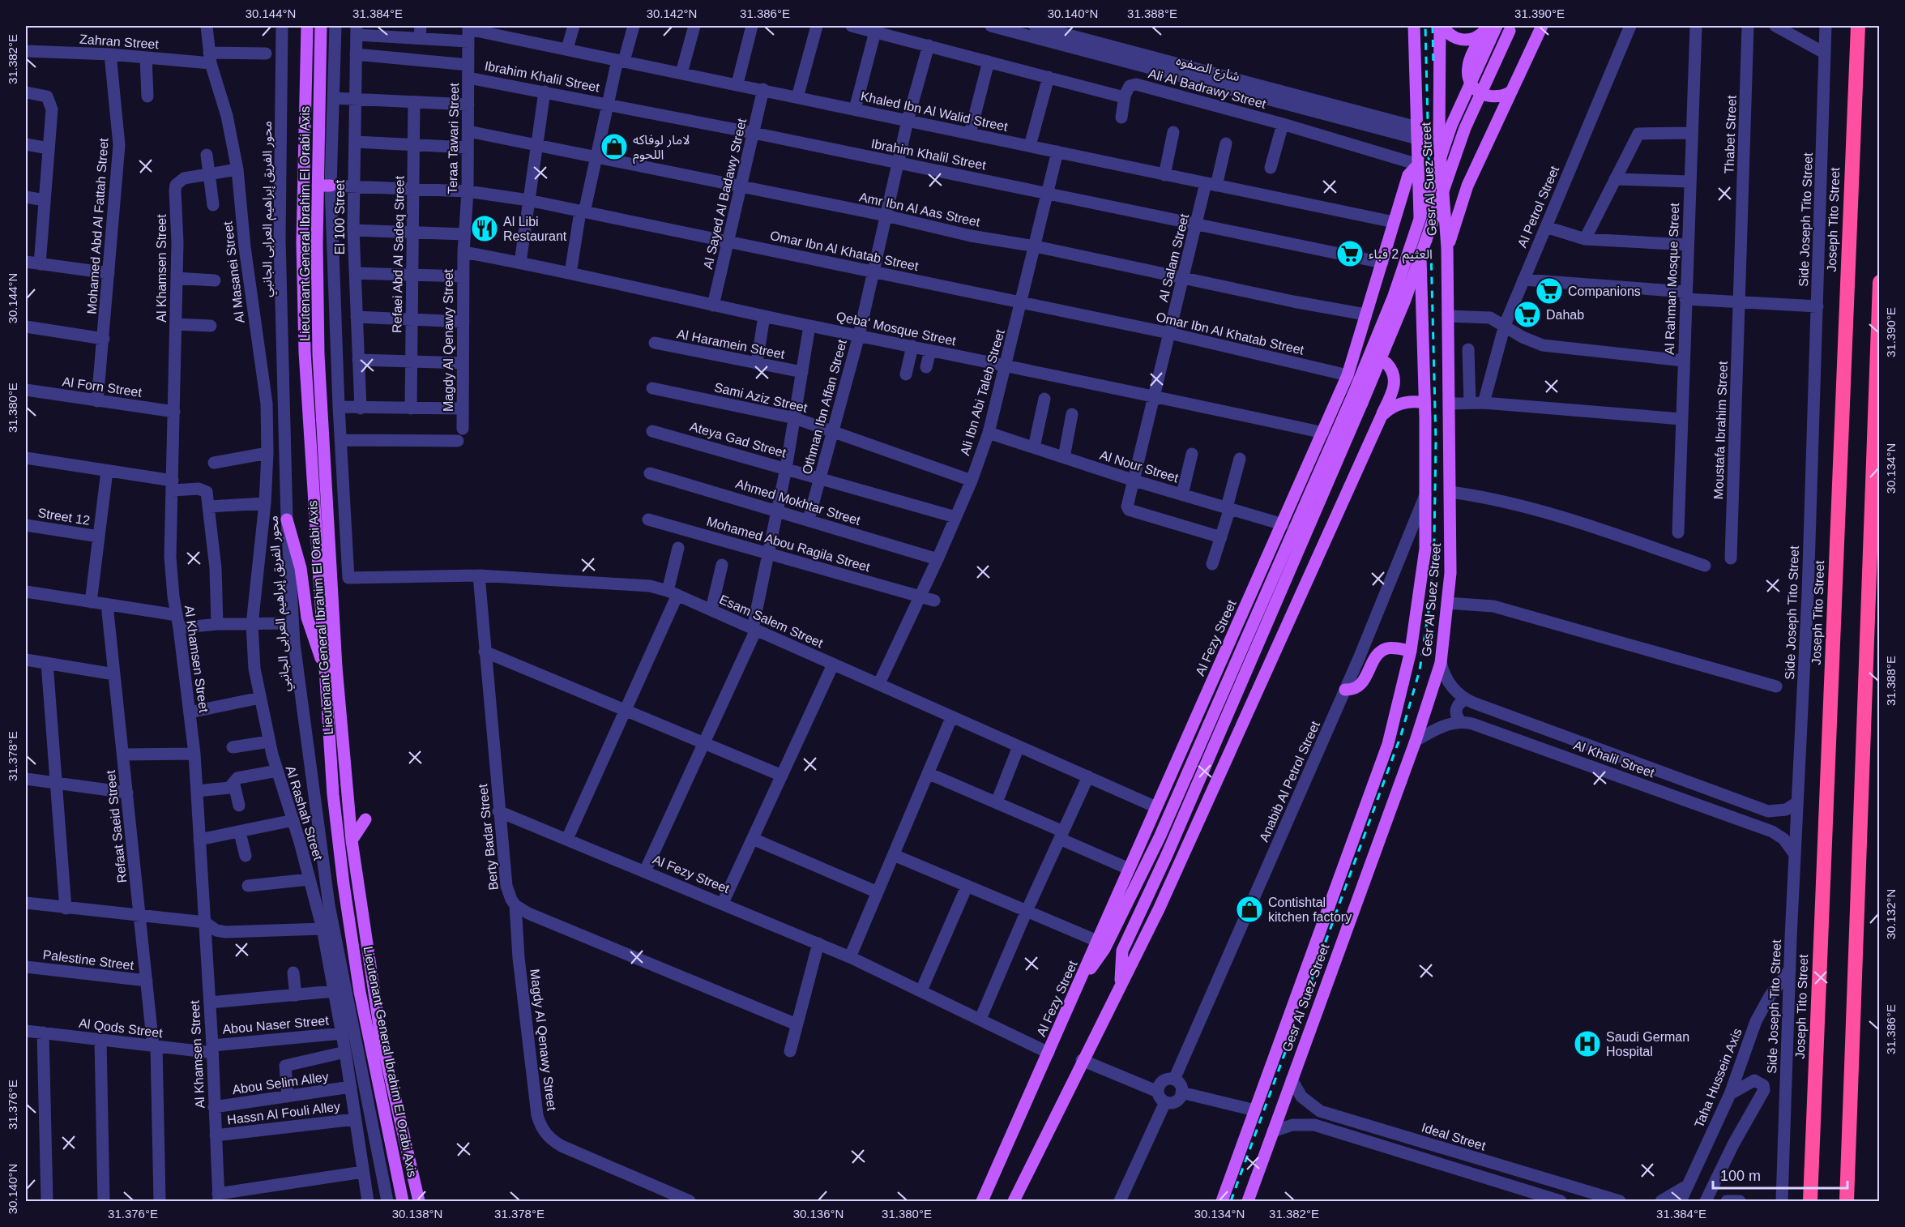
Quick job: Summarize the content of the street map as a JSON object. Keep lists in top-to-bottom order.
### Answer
{
  "streets": {
    "highway": ["Joseph Tito Street"],
    "main road": ["Gesr Al Suez Street", "Lieutenant General Ibrahim El Orabi Axis", "Al Fezy Street"],
    "street": [
      "Zahran Street",
      "شارع الصفوه",
      "Ibrahim Khalil Street",
      "Ali Al Badrawy Street",
      "Khaled Ibn Al Walid Street",
      "Thabet Street",
      "Teraa Tawari Street",
      "Al Sayed Al Badawy Street",
      "Al Petrol Street",
      "محور الفريق إبراهيم العرابى الجانبي",
      "Amr Ibn Al Aas Street",
      "El 100 Street",
      "Side Joseph Tito Street",
      "Mohamed Abd Al Fattah Street",
      "Omar Ibn Al Khatab Street",
      "Refaei Abd Al Sadeq Street",
      "Al Salam Street",
      "Al Khamsen Street",
      "Al Masanei Street",
      "Al Rahman Mosque Street",
      "Qeba' Mosque Street",
      "Magdy Al Qenawy Street",
      "Al Haramein Street",
      "Al Forn Street",
      "Ali Ibn Abi Taleb Street",
      "Sami Aziz Street",
      "Othman Ibn Affan Street",
      "Moustafa Ibrahim Street",
      "Ateya Gad Street",
      "Al Nour Street",
      "Ahmed Mokhtar Street",
      "Street 12",
      "Mohamed Abou Ragila Street",
      "Esam Salem Street",
      "Al Khalil Street",
      "Anabib Al Petrol Street",
      "Al Rashah Street",
      "Refaat Saeid Street",
      "Berty Badar Street",
      "Palestine Street",
      "Abou Naser Street",
      "Al Qods Street",
      "Taha Hussein Axis",
      "Abou Selim Alley",
      "Hassn Al Fouli Alley",
      "Ideal Street"
    ]
  },
  "crossings": [
    ["Zahran Street", "Mohamed Abd Al Fattah Street"],
    ["Zahran Street", "Al Masanei Street"],
    ["شارع الصفوه", "Gesr Al Suez Street"],
    ["Ibrahim Khalil Street", "Teraa Tawari Street"],
    ["Ibrahim Khalil Street", "Al Sayed Al Badawy Street"],
    ["Ibrahim Khalil Street", "El 100 Street"],
    ["Ibrahim Khalil Street", "Al Salam Street"],
    ["Ibrahim Khalil Street", "Ali Ibn Abi Taleb Street"],
    ["Ibrahim Khalil Street", "Othman Ibn Affan Street"],
    ["Ali Al Badrawy Street", "Gesr Al Suez Street"],
    ["Khaled Ibn Al Walid Street", "Teraa Tawari Street"],
    ["Khaled Ibn Al Walid Street", "Al Sayed Al Badawy Street"],
    ["Khaled Ibn Al Walid Street", "El 100 Street"],
    ["Khaled Ibn Al Walid Street", "Al Salam Street"],
    ["Khaled Ibn Al Walid Street", "Ali Ibn Abi Taleb Street"],
    ["Khaled Ibn Al Walid Street", "Othman Ibn Affan Street"],
    ["Thabet Street", "Moustafa Ibrahim Street"],
    ["Teraa Tawari Street", "Amr Ibn Al Aas Street"],
    ["Teraa Tawari Street", "Omar Ibn Al Khatab Street"],
    ["Teraa Tawari Street", "Qeba' Mosque Street"],
    ["Teraa Tawari Street", "Magdy Al Qenawy Street"],
    ["Gesr Al Suez Street", "Al Khalil Street"],
    ["Gesr Al Suez Street", "Anabib Al Petrol Street"],
    ["Gesr Al Suez Street", "Ideal Street"],
    ["Al Sayed Al Badawy Street", "Amr Ibn Al Aas Street"],
    ["Al Sayed Al Badawy Street", "Omar Ibn Al Khatab Street"],
    ["Al Sayed Al Badawy Street", "Qeba' Mosque Street"],
    ["Amr Ibn Al Aas Street", "Al Salam Street"],
    ["Amr Ibn Al Aas Street", "Ali Ibn Abi Taleb Street"],
    ["Amr Ibn Al Aas Street", "Othman Ibn Affan Street"],
    ["El 100 Street", "Omar Ibn Al Khatab Street"],
    ["Side Joseph Tito Street", "Al Khalil Street"],
    ["Side Joseph Tito Street", "Taha Hussein Axis"],
    ["Mohamed Abd Al Fattah Street", "Al Forn Street"],
    ["Omar Ibn Al Khatab Street", "Refaei Abd Al Sadeq Street"],
    ["Omar Ibn Al Khatab Street", "Al Salam Street"],
    ["Omar Ibn Al Khatab Street", "Ali Ibn Abi Taleb Street"],
    ["Omar Ibn Al Khatab Street", "Othman Ibn Affan Street"],
    ["Omar Ibn Al Khatab Street", "Al Fezy Street"],
    ["Al Salam Street", "Qeba' Mosque Street"],
    ["Al Salam Street", "Al Nour Street"],
    ["Al Khamsen Street", "Al Masanei Street"],
    ["Al Khamsen Street", "Al Forn Street"],
    ["Al Khamsen Street", "Abou Naser Street"],
    ["Al Khamsen Street", "Al Qods Street"],
    ["Al Khamsen Street", "Abou Selim Alley"],
    ["Al Khamsen Street", "Hassn Al Fouli Alley"],
    ["Al Masanei Street", "Al Rashah Street"],
    ["Qeba' Mosque Street", "Magdy Al Qenawy Street"],
    ["Qeba' Mosque Street", "Ali Ibn Abi Taleb Street"],
    ["Qeba' Mosque Street", "Othman Ibn Affan Street"],
    ["Qeba' Mosque Street", "Al Fezy Street"],
    ["Magdy Al Qenawy Street", "Berty Badar Street"],
    ["Ali Ibn Abi Taleb Street", "Sami Aziz Street"],
    ["Ali Ibn Abi Taleb Street", "Ateya Gad Street"],
    ["Ali Ibn Abi Taleb Street", "Al Nour Street"],
    ["Ali Ibn Abi Taleb Street", "Ahmed Mokhtar Street"],
    ["Ali Ibn Abi Taleb Street", "Mohamed Abou Ragila Street"],
    ["Ali Ibn Abi Taleb Street", "Esam Salem Street"],
    ["Sami Aziz Street", "Othman Ibn Affan Street"],
    ["Othman Ibn Affan Street", "Ateya Gad Street"],
    ["Othman Ibn Affan Street", "Ahmed Mokhtar Street"],
    ["Al Nour Street", "Al Fezy Street"],
    ["Esam Salem Street", "Al Fezy Street"],
    ["Esam Salem Street", "Berty Badar Street"],
    ["Al Fezy Street", "Berty Badar Street"],
    ["Al Rashah Street", "Abou Naser Street"],
    ["Al Rashah Street", "Abou Selim Alley"],
    ["Al Rashah Street", "Hassn Al Fouli Alley"],
    ["Refaat Saeid Street", "Palestine Street"],
    ["Refaat Saeid Street", "Al Qods Street"],
    ["Abou Naser Street", "Al Qods Street"]
  ],
  "places": {
    "shop": ["لامار لوفاكه اللحوم", "Contishtal kitchen factory"],
    "restaurant": ["Al Libi Restaurant"],
    "supermarket": ["العثيم 2 قباء", "Companions", "Dahab"],
    "hospital": ["Saudi German Hospital"]
  },
  "scale_bar": "100 m",
  "coordinates": [
    "30.144°N",
    "31.384°E",
    "30.142°N",
    "31.386°E",
    "30.140°N",
    "31.388°E",
    "31.390°E",
    "31.382°E",
    "31.380°E",
    "30.134°N",
    "31.378°E",
    "30.132°N",
    "31.376°E",
    "30.138°N",
    "30.136°N"
  ]
}
